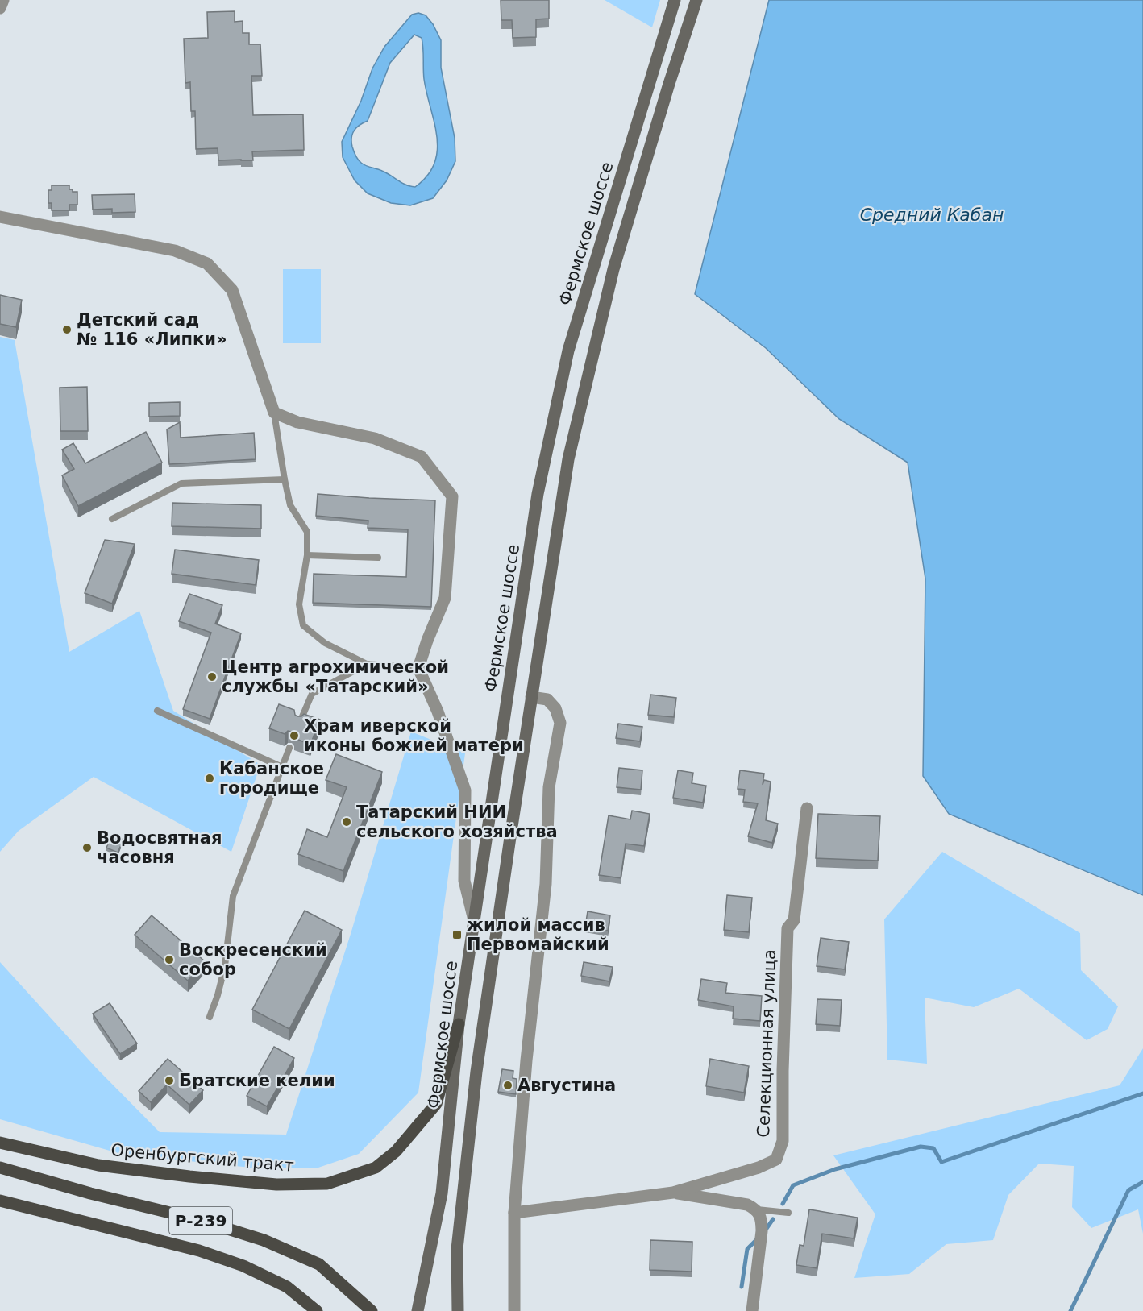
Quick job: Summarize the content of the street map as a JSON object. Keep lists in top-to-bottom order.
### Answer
{
  "streets": {
    "main road": ["Фермское шоссе", "Оренбургский тракт", "Р-239"],
    "street": ["Селекционная улица"]
  },
  "crossings": [
    ["Фермское шоссе", "Оренбургский тракт"]
  ],
  "water": ["Средний Кабан"],
  "places": {
    "other": [
      "Детский сад № 116 «Липки»",
      "Центр агрохимической службы «Татарский»",
      "Храм иверской иконы божией матери",
      "Кабанское городище",
      "Татарский НИИ сельского хозяйства",
      "Водосвятная часовня",
      "Воскресенский собор",
      "Братские келии",
      "Августина"
    ],
    "transit": ["жилой массив Первомайский"]
  }
}
